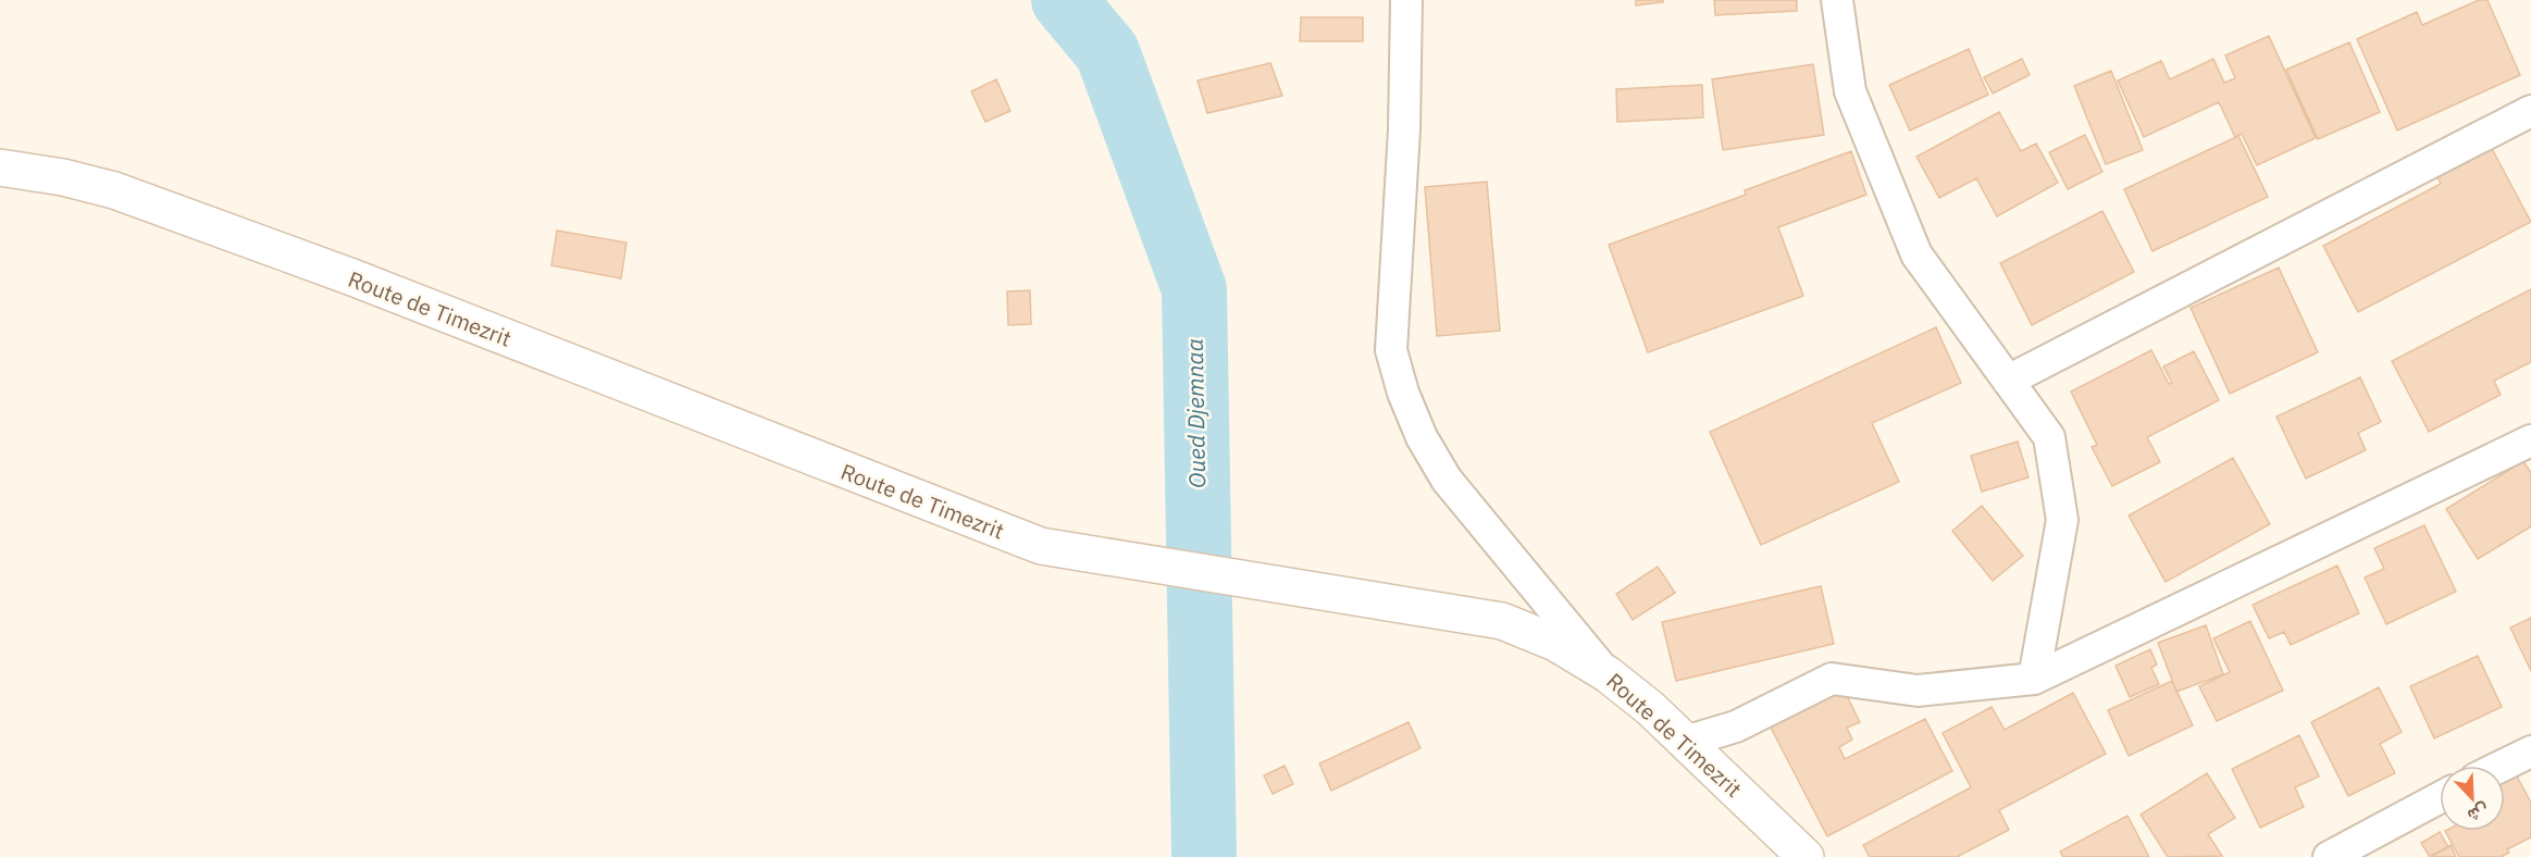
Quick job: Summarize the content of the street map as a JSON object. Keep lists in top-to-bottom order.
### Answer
{
  "streets": {
    "main road": ["Route de Timezrit"]
  },
  "water": ["Oued Djemnaa"],
  "north": "bottom right"
}
